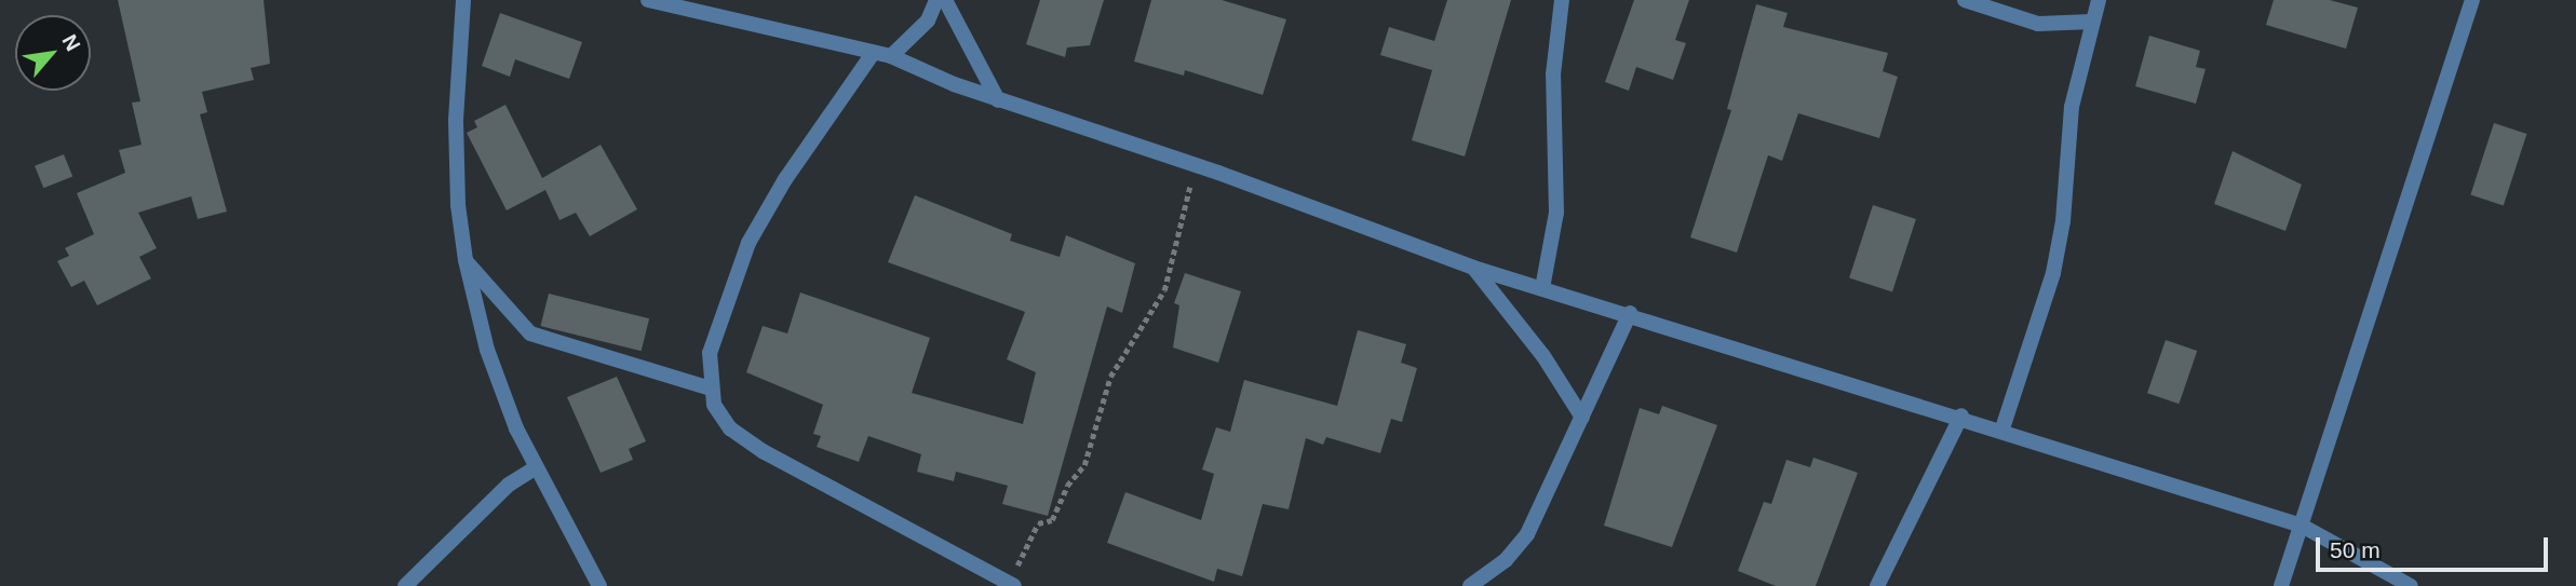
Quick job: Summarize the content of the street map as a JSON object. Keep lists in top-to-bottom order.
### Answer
{
  "scale_bar": "50 m",
  "north": "top right"
}
